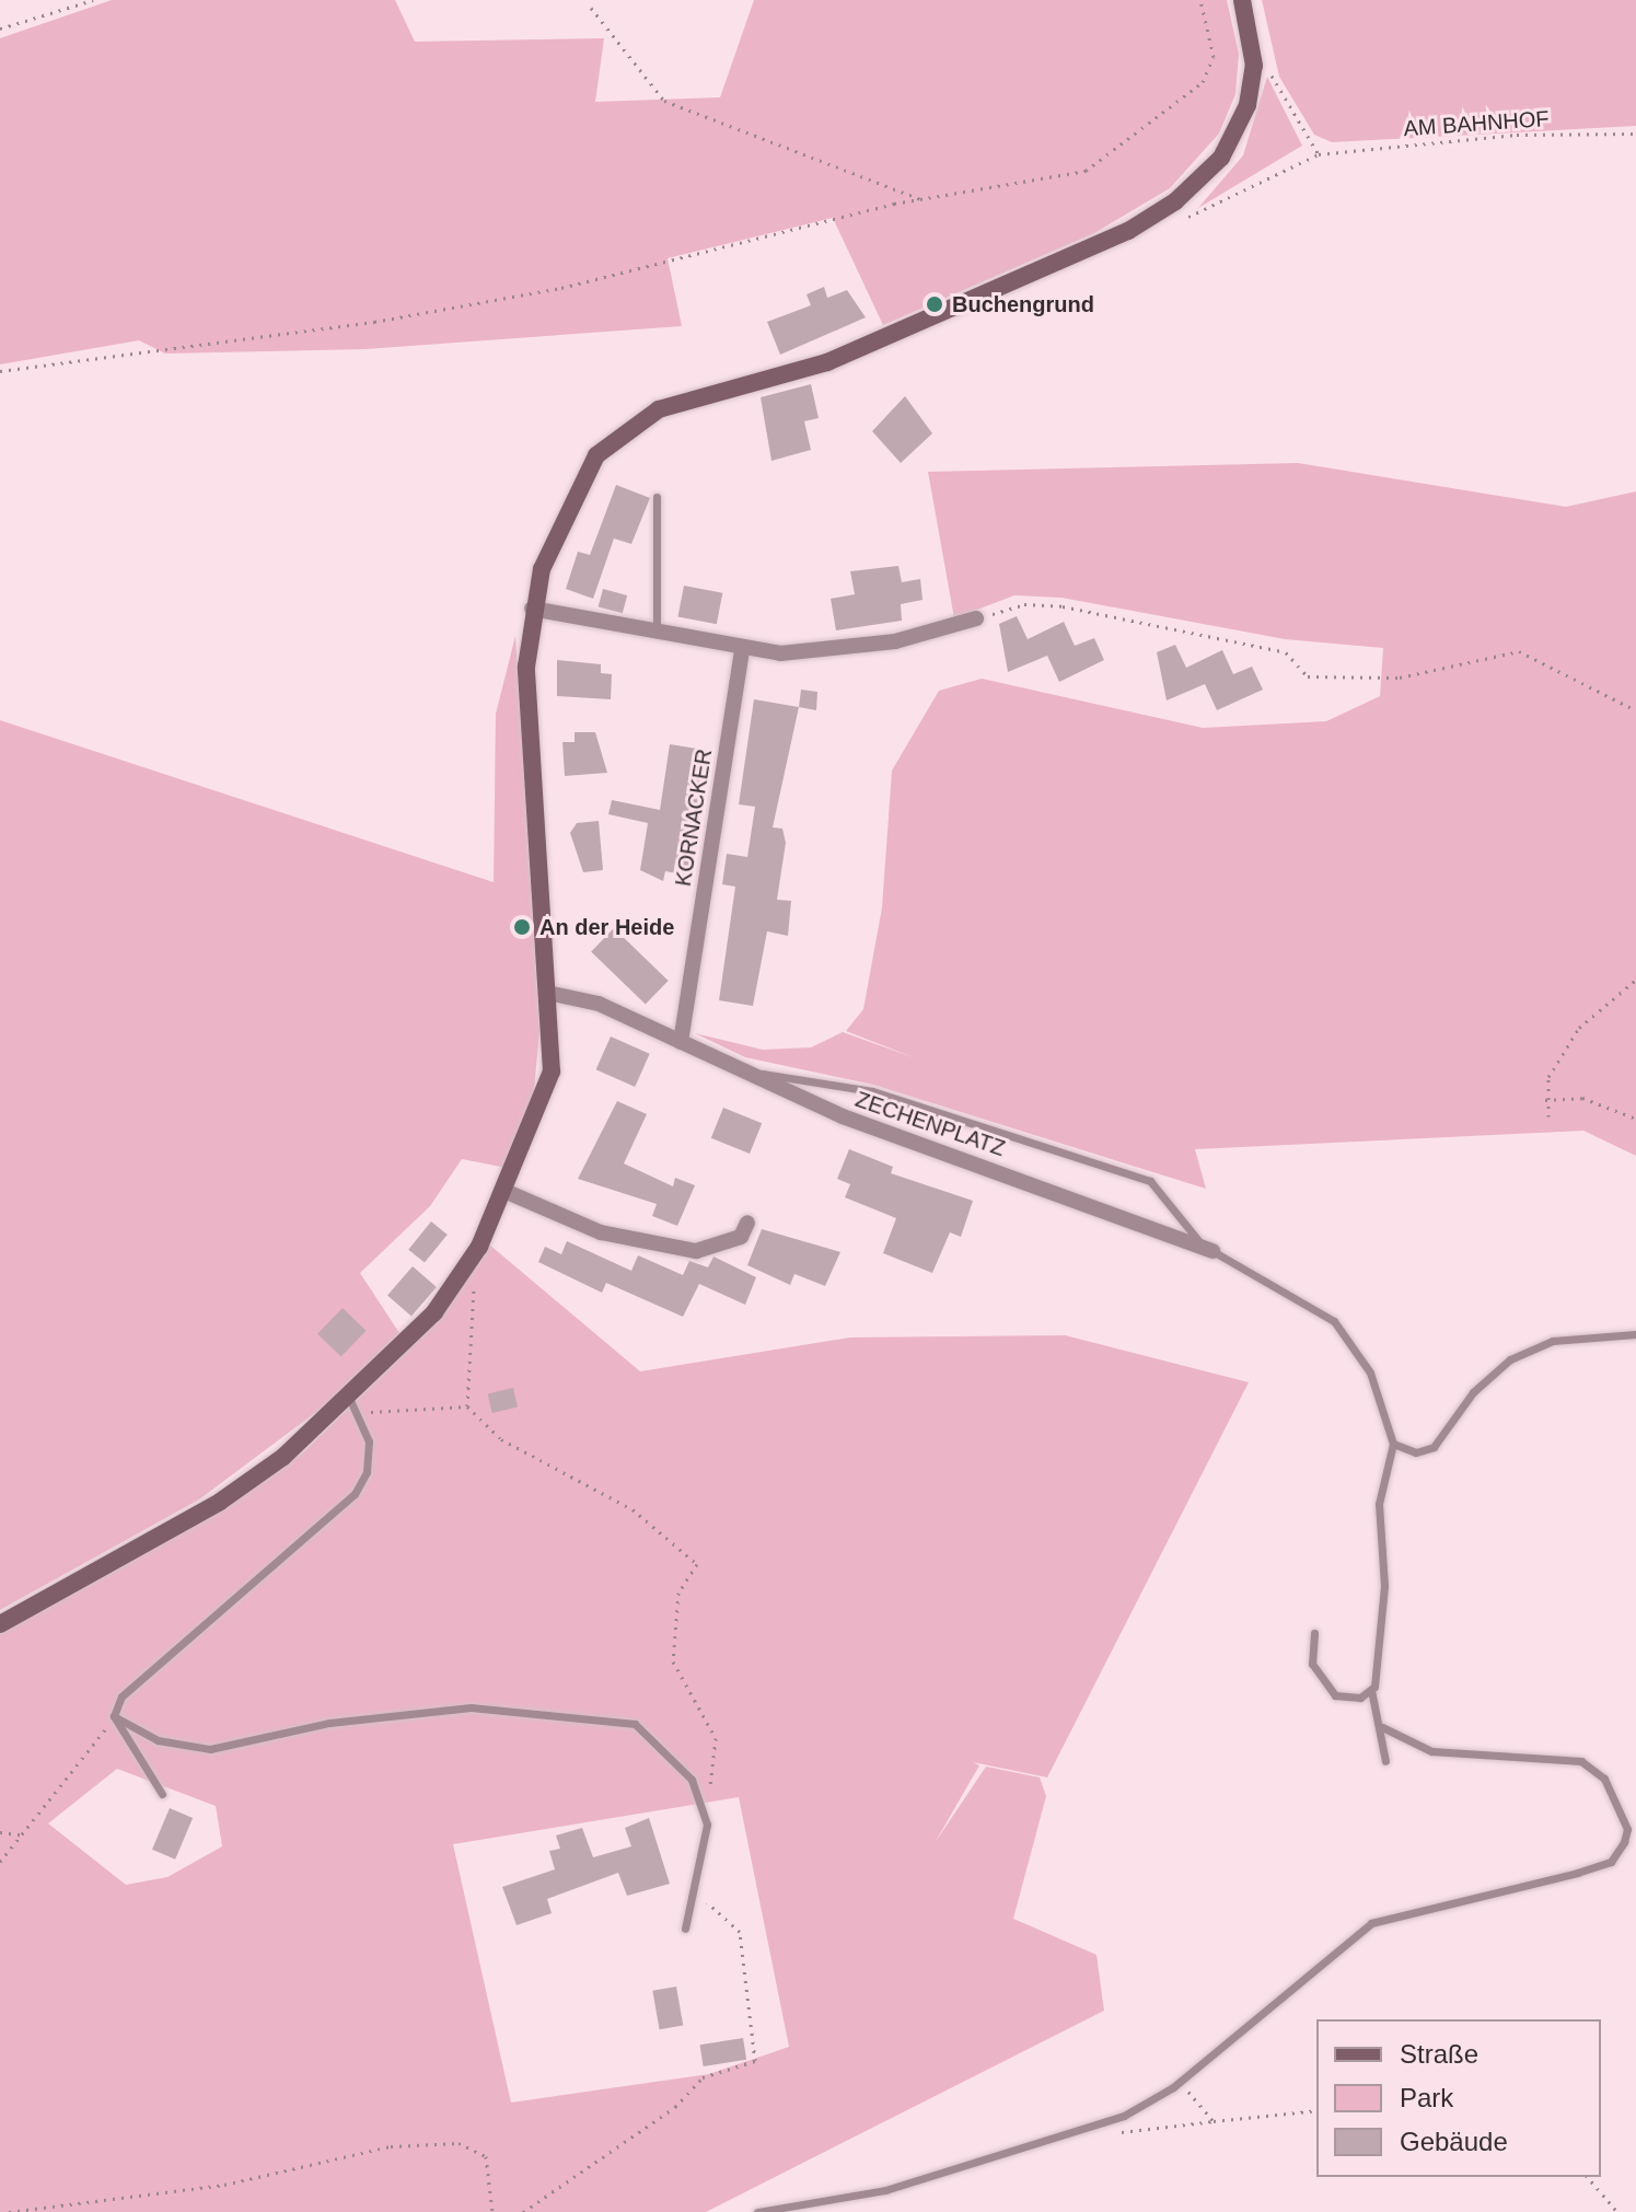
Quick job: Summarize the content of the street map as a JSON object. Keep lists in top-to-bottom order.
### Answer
{
  "streets": {
    "street": ["KORNACKER", "ZECHENPLATZ"],
    "path": ["AM BAHNHOF"]
  },
  "crossings": [
    ["KORNACKER", "ZECHENPLATZ"]
  ],
  "places": ["Buchengrund", "An der Heide"],
  "legend": ["Straße", "Park", "Gebäude"]
}
